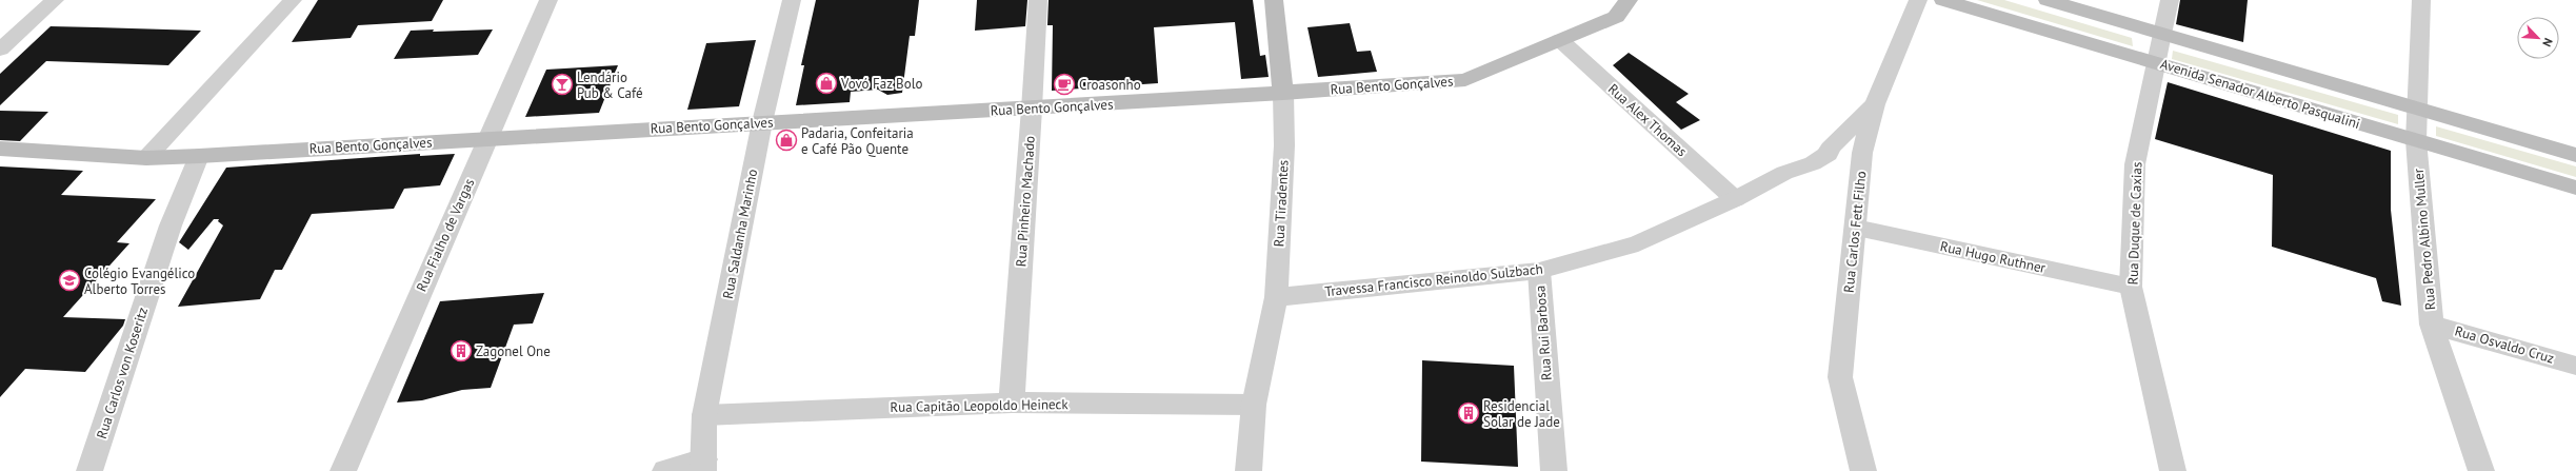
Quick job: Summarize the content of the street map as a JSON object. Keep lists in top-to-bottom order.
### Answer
{
  "streets": {
    "main road": ["Rua Bento Gonçalves", "Avenida Senador Alberto Pasqualini", "Rua Tiradentes"],
    "street": [
      "Rua Alex Thomas",
      "Rua Pinheiro Machado",
      "Rua Duque de Caxias",
      "Rua Carlos Fett Filho",
      "Rua Saldanha Marinho",
      "Rua Fialho de Vargas",
      "Rua Pedro Albino Muller",
      "Rua Hugo Ruthner",
      "Travessa Francisco Reinoldo Sulzbach",
      "Rua Rui Barbosa",
      "Rua Osvaldo Cruz",
      "Rua Carlos von Koseritz",
      "Rua Capitão Leopoldo Heineck"
    ]
  },
  "crossings": [
    ["Rua Bento Gonçalves", "Rua Alex Thomas"],
    ["Rua Bento Gonçalves", "Rua Pinheiro Machado"],
    ["Rua Bento Gonçalves", "Rua Tiradentes"],
    ["Rua Bento Gonçalves", "Rua Saldanha Marinho"],
    ["Rua Bento Gonçalves", "Rua Fialho de Vargas"],
    ["Rua Bento Gonçalves", "Rua Carlos von Koseritz"],
    ["Avenida Senador Alberto Pasqualini", "Rua Duque de Caxias"],
    ["Avenida Senador Alberto Pasqualini", "Rua Pedro Albino Muller"],
    ["Rua Alex Thomas", "Travessa Francisco Reinoldo Sulzbach"],
    ["Rua Pinheiro Machado", "Rua Capitão Leopoldo Heineck"],
    ["Rua Tiradentes", "Travessa Francisco Reinoldo Sulzbach"],
    ["Rua Tiradentes", "Rua Capitão Leopoldo Heineck"],
    ["Rua Duque de Caxias", "Rua Hugo Ruthner"],
    ["Rua Carlos Fett Filho", "Rua Hugo Ruthner"],
    ["Rua Carlos Fett Filho", "Travessa Francisco Reinoldo Sulzbach"],
    ["Rua Saldanha Marinho", "Rua Capitão Leopoldo Heineck"],
    ["Rua Pedro Albino Muller", "Rua Osvaldo Cruz"],
    ["Travessa Francisco Reinoldo Sulzbach", "Rua Rui Barbosa"]
  ],
  "places": {
    "shop": ["Vovó Faz Bolo", "Padaria, Confeitaria e Café Pão Quente"],
    "bar": ["Lendário Pub & Café"],
    "cafe": ["Croasonho"],
    "school or university": ["Colégio Evangélico Alberto Torres"],
    "building": ["Zagonel One", "Residencial Solar de Jade"]
  },
  "north": "bottom right"
}
